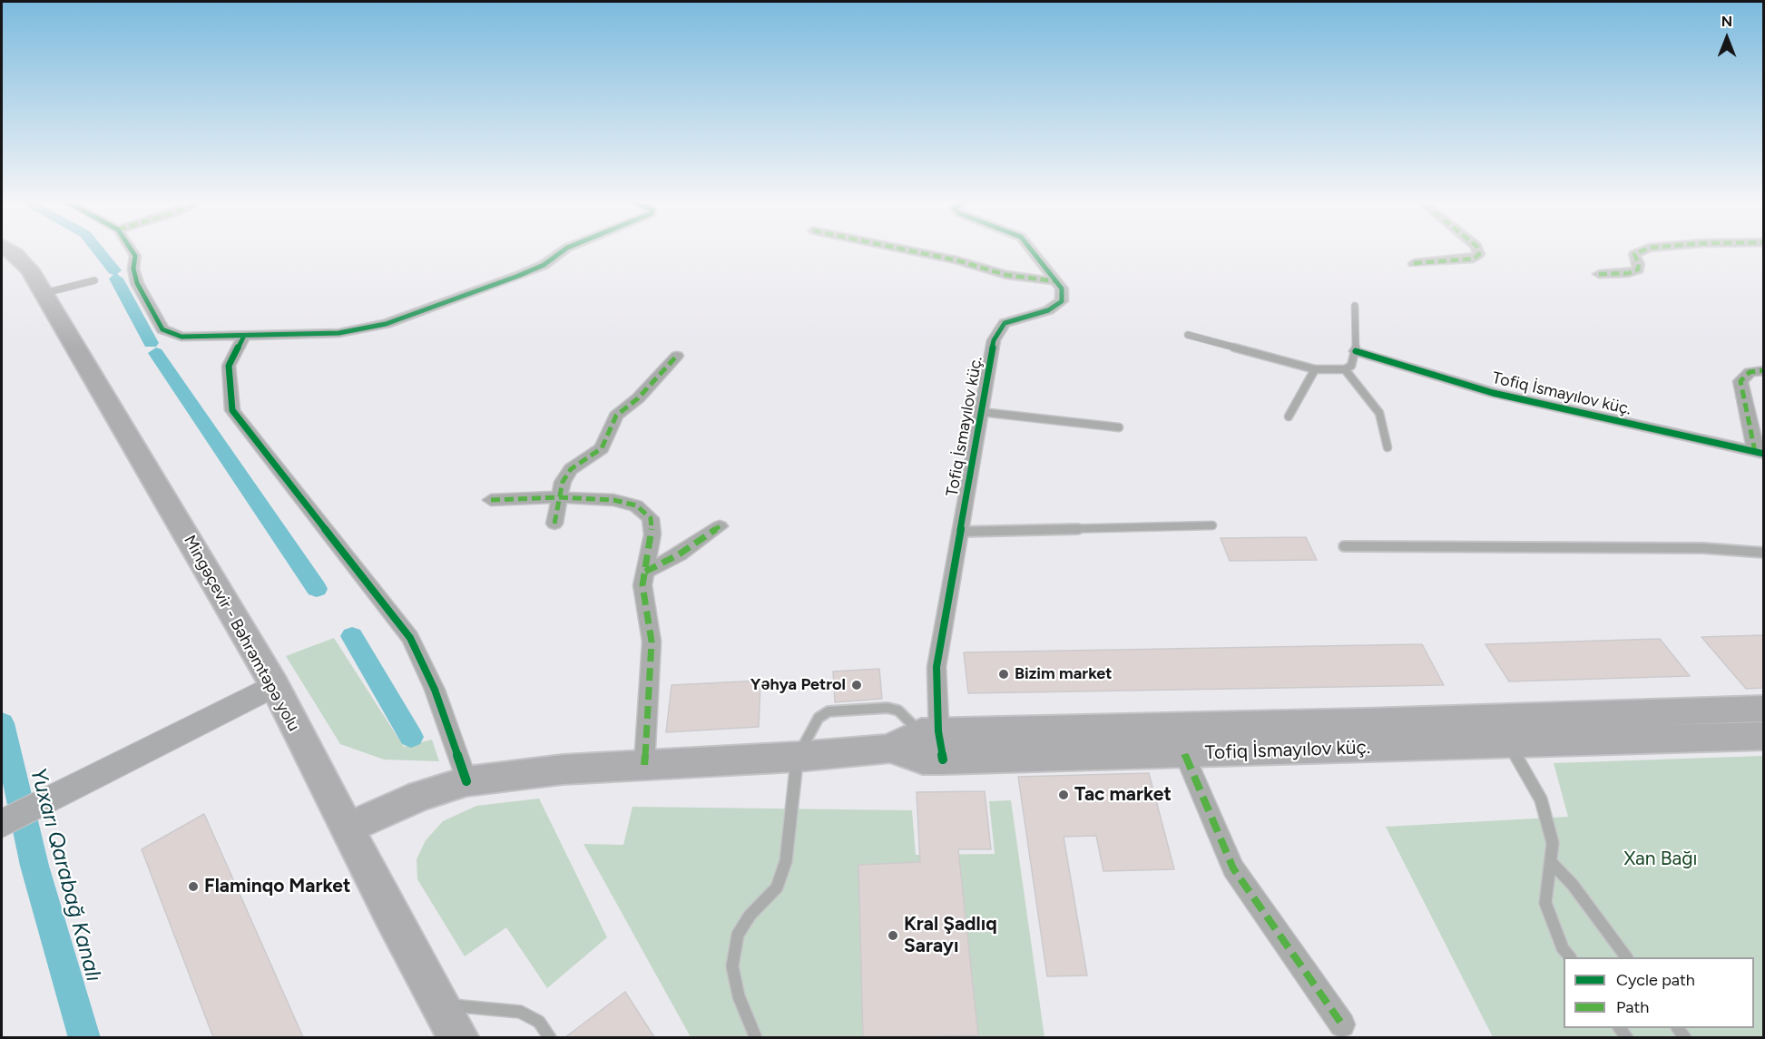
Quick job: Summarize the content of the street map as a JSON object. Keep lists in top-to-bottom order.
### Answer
{
  "streets": {
    "main road": ["Tofiq İsmayılov küç.", "Mingəçevir - Bəhrəmtəpə yolu"]
  },
  "water": ["Yuxarı Qarabağ Kanalı"],
  "parks": ["Xan Bağı"],
  "places": [
    "Bizim market",
    "Yəhya Petrol",
    "Tac market",
    "Flaminqo Market",
    "Kral Şadlıq Sarayı"
  ],
  "legend": ["Cycle path", "Path"],
  "north": "top"
}
